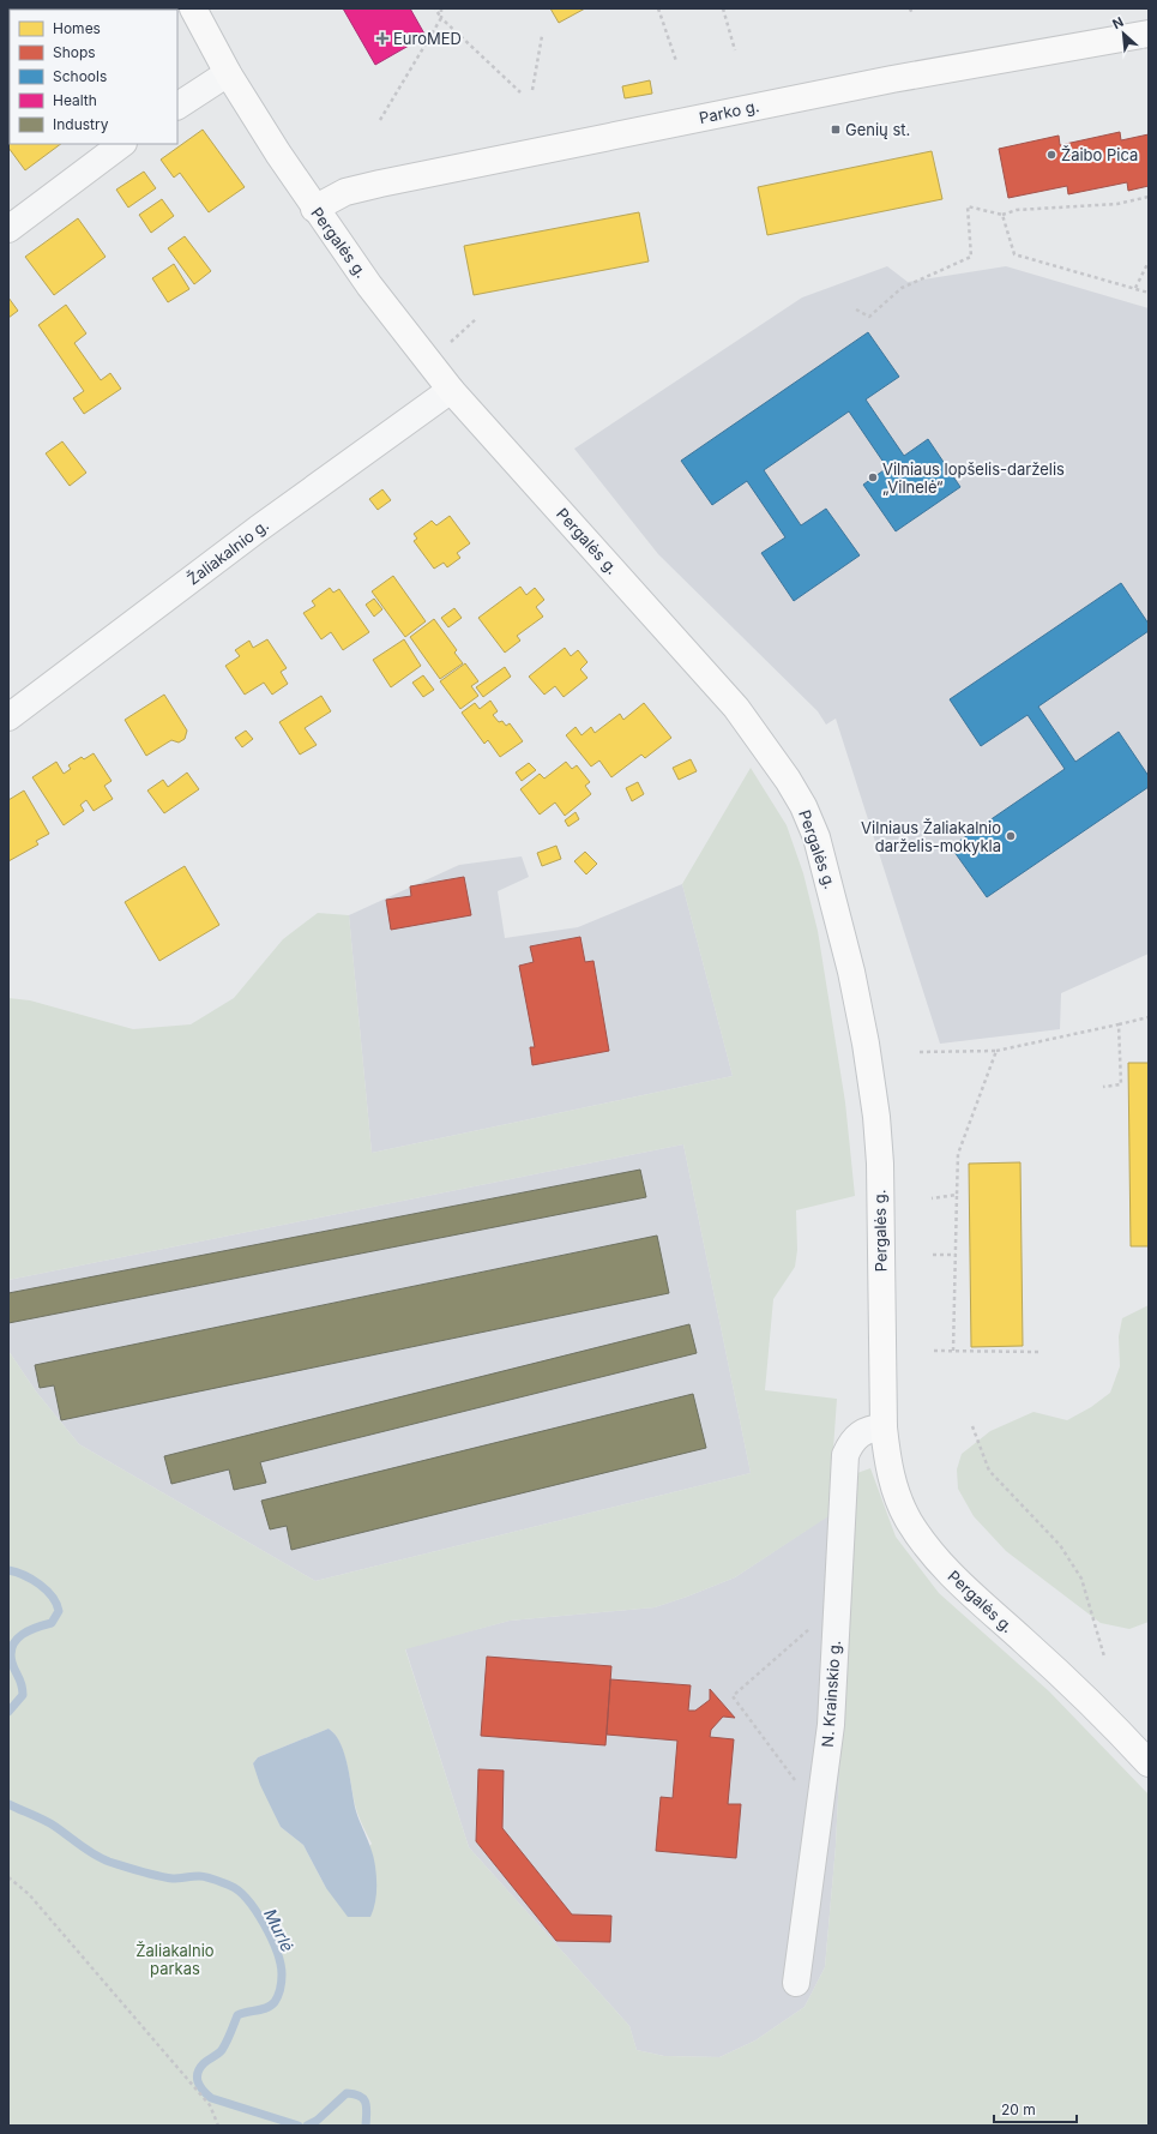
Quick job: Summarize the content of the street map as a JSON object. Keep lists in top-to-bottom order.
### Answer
{
  "streets": {
    "main road": ["Parko g.", "Pergalės g."],
    "street": ["Žaliakalnio g.", "N. Krainskio g."]
  },
  "crossings": [
    ["Parko g.", "Pergalės g."],
    ["Pergalės g.", "Žaliakalnio g."],
    ["Pergalės g.", "N. Krainskio g."]
  ],
  "water": ["Murlė"],
  "parks": ["Žaliakalnio parkas"],
  "places": {
    "health": ["EuroMED"],
    "transit": ["Genių st."],
    "other": ["Žaibo Pica", "Vilniaus lopšelis-darželis „Vilnelė“", "Vilniaus Žaliakalnio darželis-mokykla"]
  },
  "legend": [
    "Homes",
    "Shops",
    "Schools",
    "Health",
    "Industry"
  ],
  "scale_bar": "20 m",
  "north": "top left"
}
